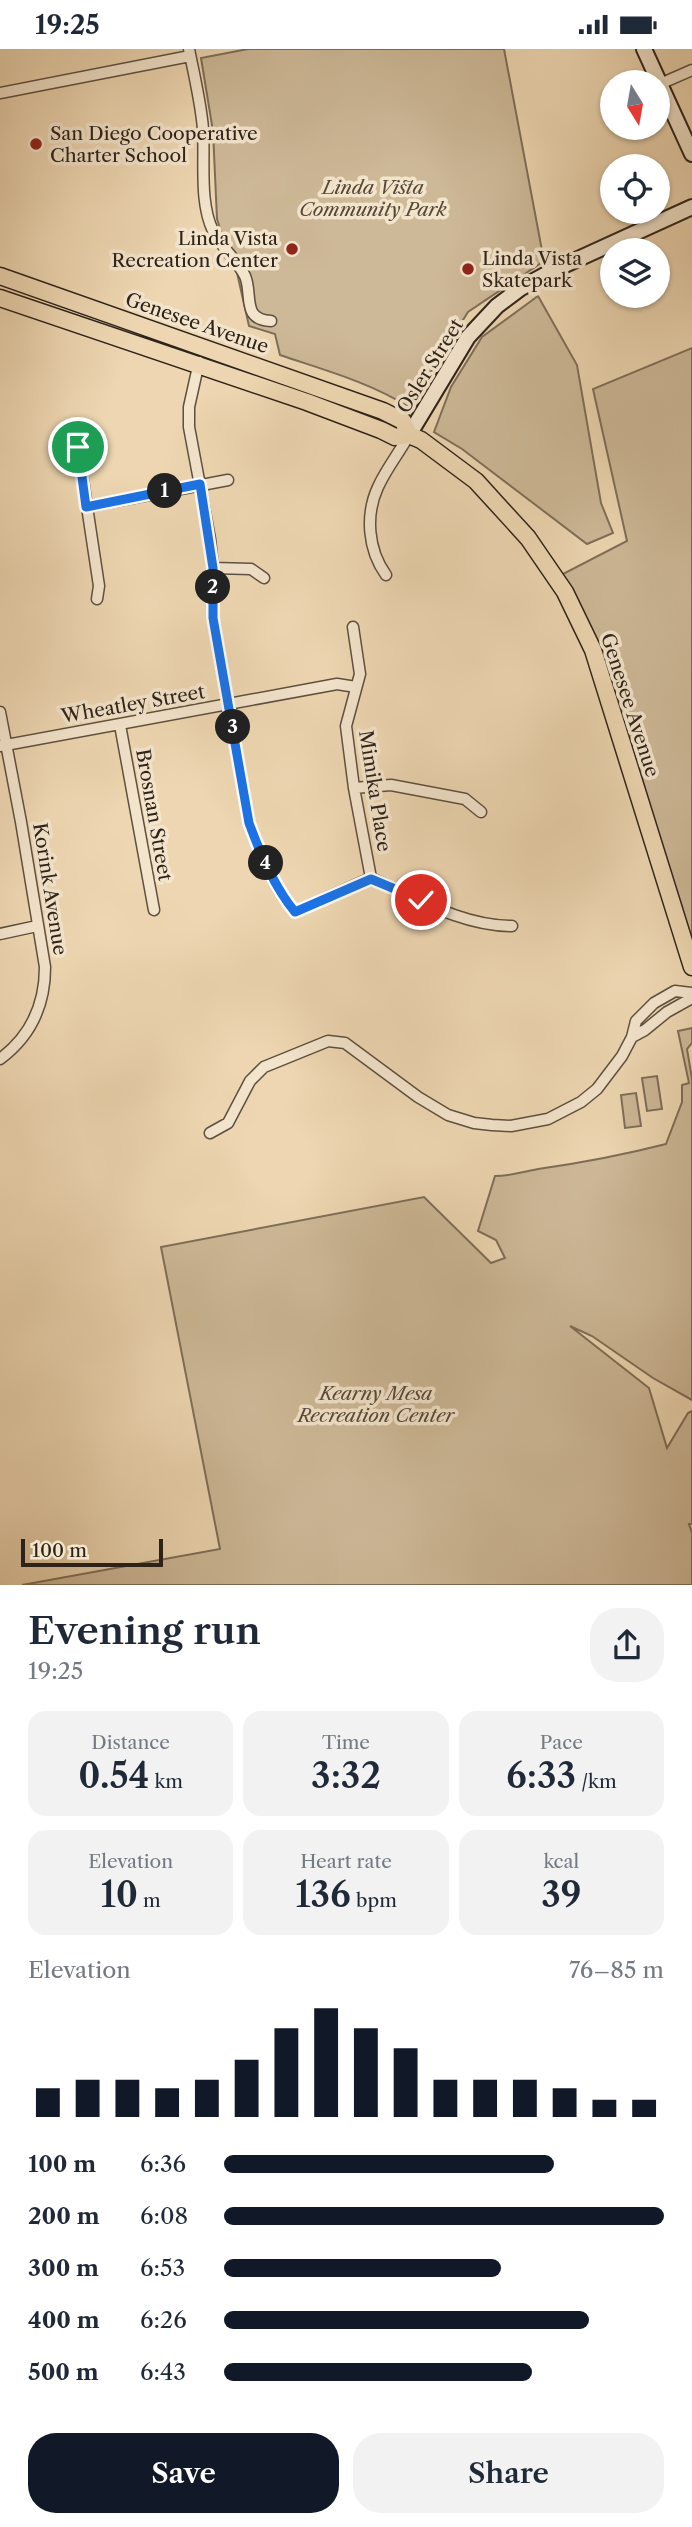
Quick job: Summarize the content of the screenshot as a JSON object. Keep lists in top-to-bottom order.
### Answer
{
  "streets": {
    "main road": ["Genesee Avenue"],
    "street": [
      "Osler Street",
      "Wheatley Street",
      "Mimika Place",
      "Brosnan Street",
      "Korink Avenue"
    ]
  },
  "crossings": [
    ["Genesee Avenue", "Osler Street"],
    ["Wheatley Street", "Mimika Place"],
    ["Wheatley Street", "Brosnan Street"],
    ["Wheatley Street", "Korink Avenue"]
  ],
  "parks": ["Linda Vista Community Park", "Kearny Mesa Recreation Center"],
  "places": ["San Diego Cooperative Charter School", "Linda Vista Recreation Center", "Linda Vista Skatepark"],
  "scale_bar": "100 m",
  "north": "bottom",
  "page": {
    "status": "19:25",
    "pins": [
      "1",
      "2",
      "3",
      "4"
    ],
    "scale": "100 m",
    "heading": ["Evening run", "19:25"],
    "stats": [
      ["Distance", "0.54 km"],
      ["Time", "3:32"],
      ["Pace", "6:33 /km"],
      ["Elevation", "10 m"],
      ["Heart rate", "136 bpm"],
      ["kcal", "39"]
    ],
    "chart": ["Elevation", "76–85 m"],
    "list": [
      {
        "name": "100 m",
        "note": "6:36"
      },
      {
        "name": "200 m",
        "note": "6:08"
      },
      {
        "name": "300 m",
        "note": "6:53"
      },
      {
        "name": "400 m",
        "note": "6:26"
      },
      {
        "name": "500 m",
        "note": "6:43"
      }
    ],
    "buttons": ["Save", "Share"]
  }
}
